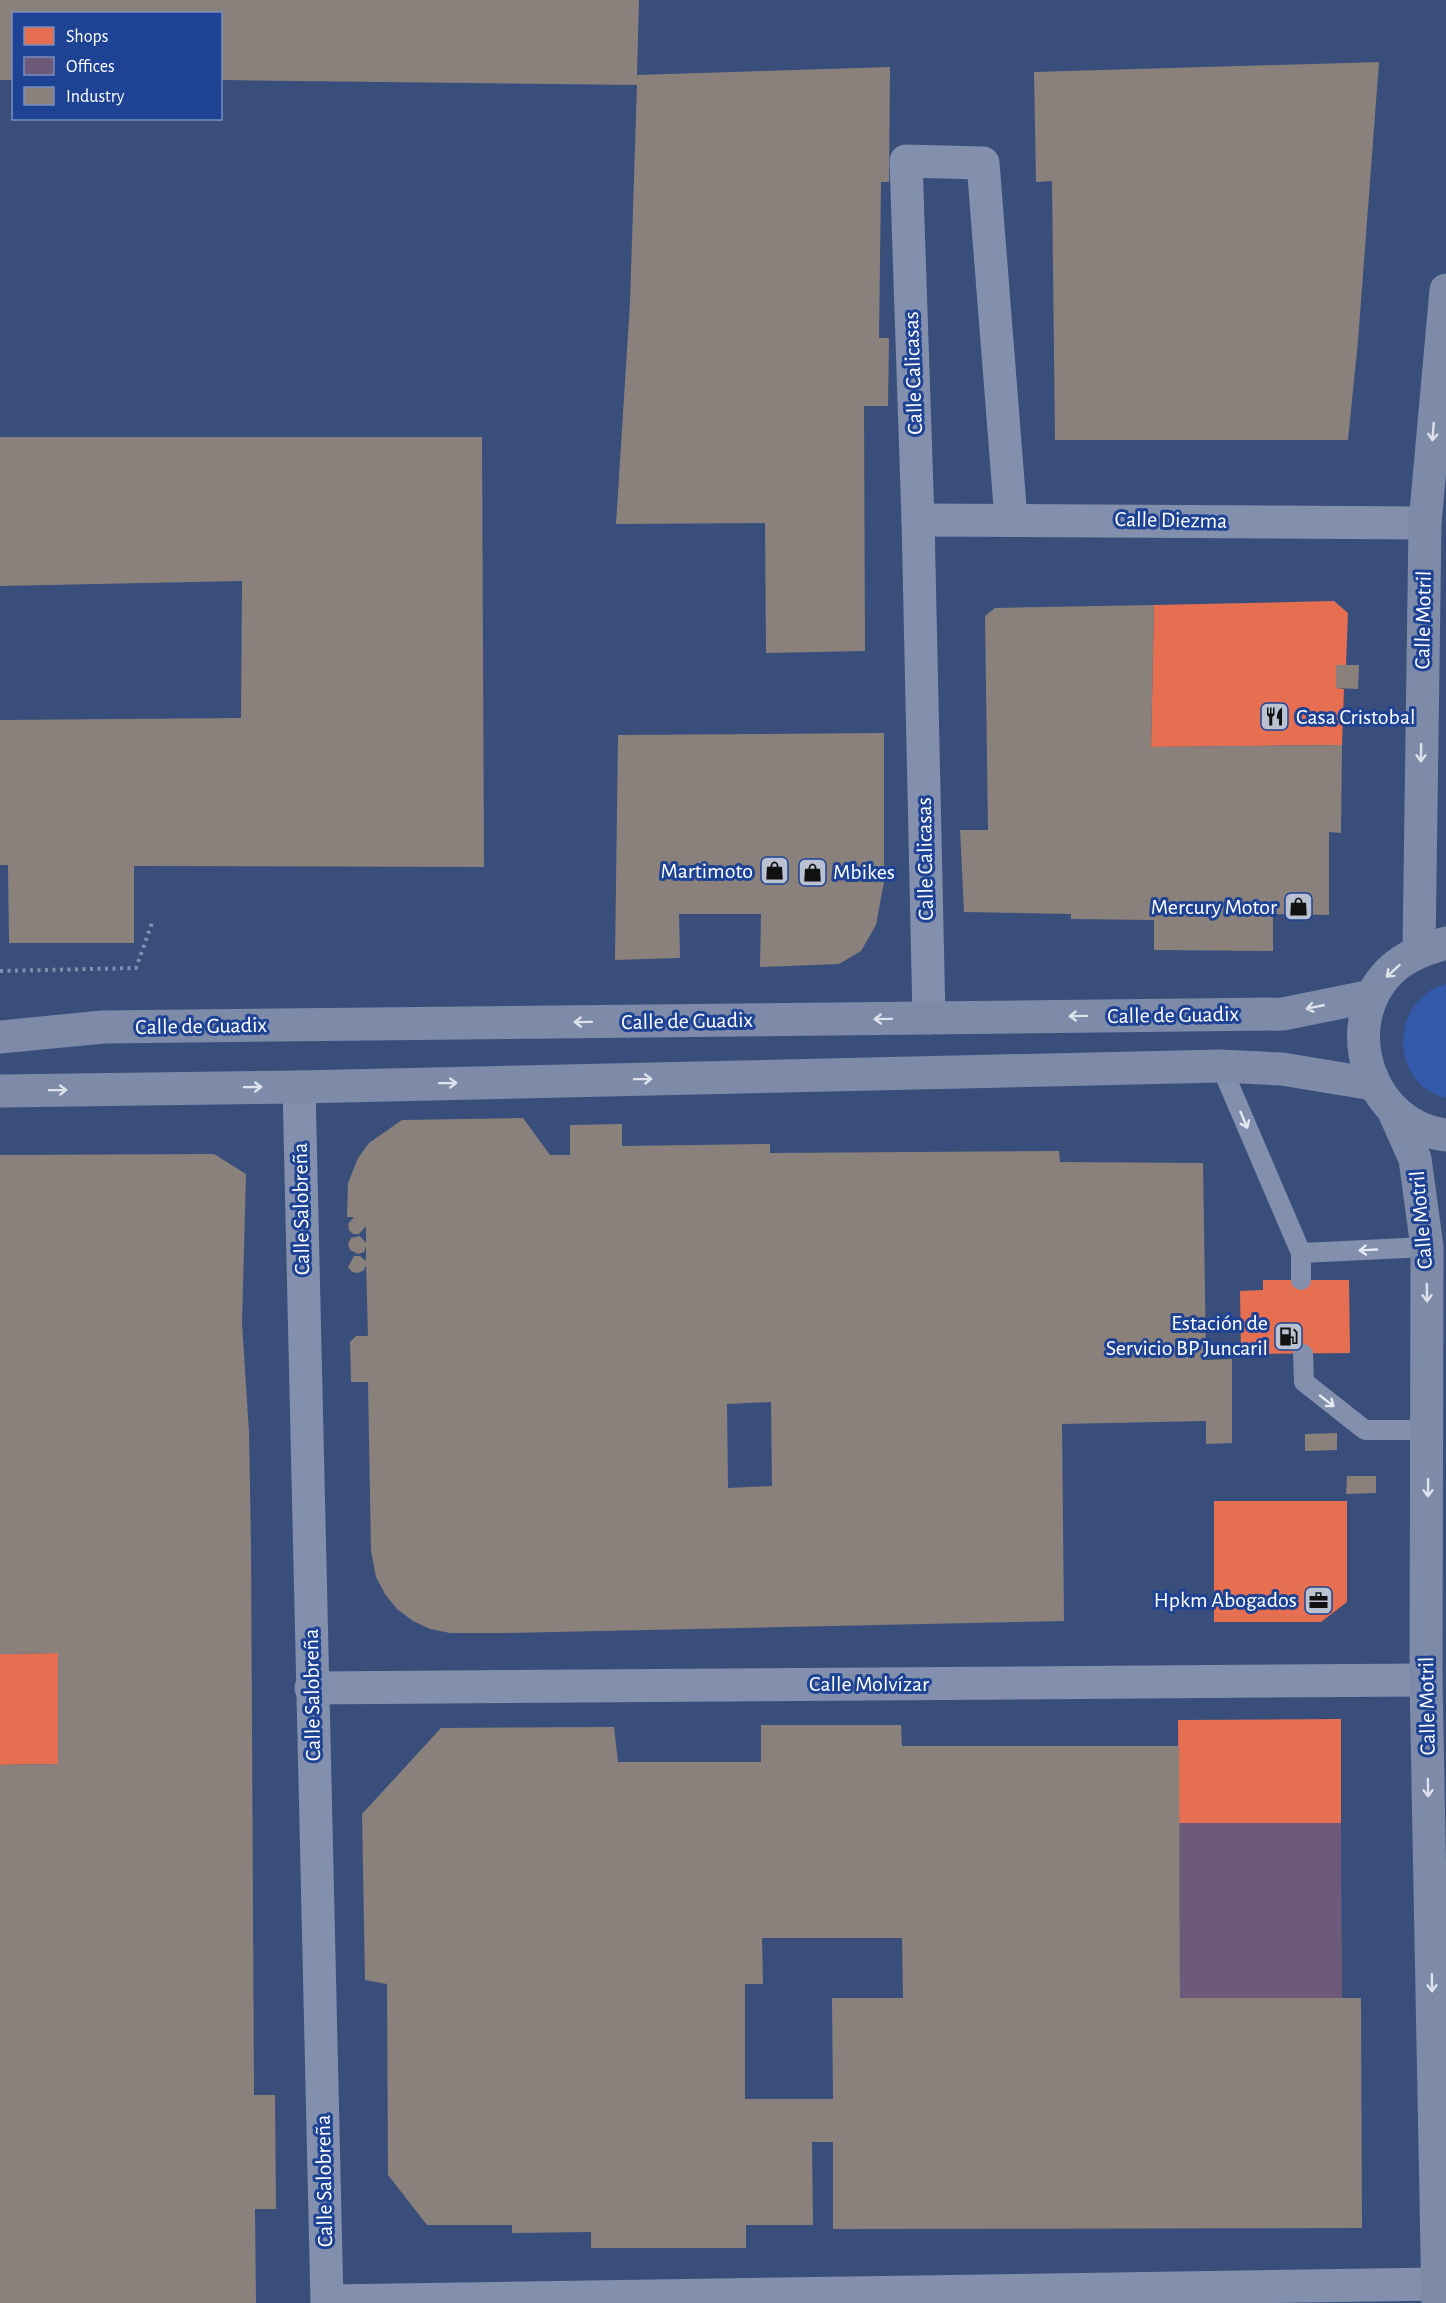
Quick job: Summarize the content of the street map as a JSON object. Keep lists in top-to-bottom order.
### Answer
{
  "streets": {
    "street": [
      "Calle Calicasas",
      "Calle Diezma",
      "Calle Motril",
      "Calle de Guadix",
      "Calle Salobreña",
      "Calle Molvízar"
    ]
  },
  "crossings": [
    ["Calle Calicasas", "Calle Diezma"],
    ["Calle Calicasas", "Calle de Guadix"],
    ["Calle Diezma", "Calle Motril"],
    ["Calle Motril", "Calle Molvízar"],
    ["Calle Salobreña", "Calle Molvízar"]
  ],
  "one_way": ["Calle Motril"],
  "places": {
    "restaurant": ["Casa Cristobal"],
    "shop": ["Martimoto", "Mbikes", "Mercury Motor"],
    "fuel station": ["Estación de Servicio BP Juncaril"],
    "office": ["Hpkm Abogados"]
  },
  "legend": ["Shops", "Offices", "Industry"]
}
